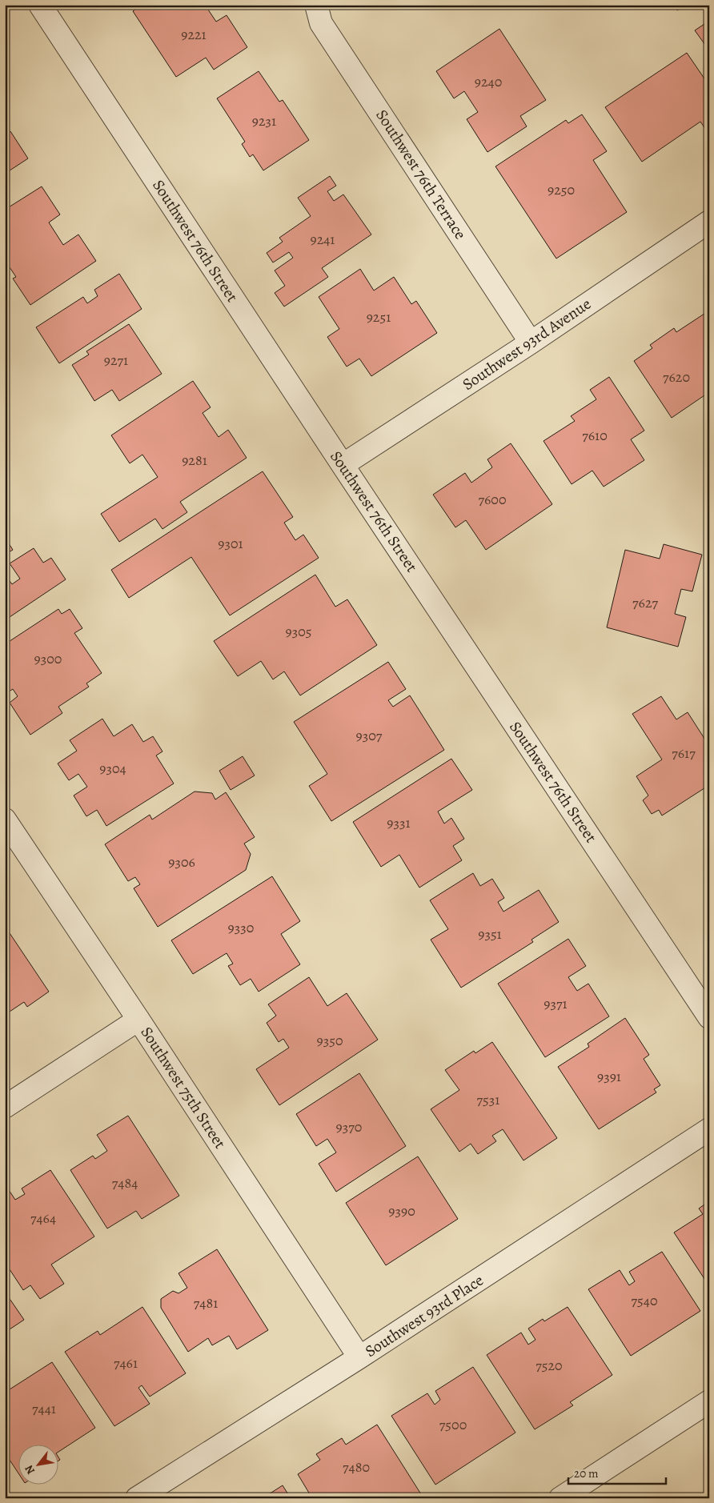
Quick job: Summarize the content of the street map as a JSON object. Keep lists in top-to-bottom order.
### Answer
{
  "streets": {
    "street": [
      "Southwest 76th Terrace",
      "Southwest 76th Street",
      "Southwest 93rd Avenue",
      "Southwest 75th Street",
      "Southwest 93rd Place"
    ]
  },
  "crossings": [
    ["Southwest 76th Terrace", "Southwest 93rd Avenue"],
    ["Southwest 76th Street", "Southwest 93rd Avenue"],
    ["Southwest 75th Street", "Southwest 93rd Place"]
  ],
  "house_numbers": [
    "9221",
    "9240",
    "9231",
    "9250",
    "9241",
    "9251",
    "9271",
    "7620",
    "7610",
    "9281",
    "7600",
    "9301",
    "7627",
    "9305",
    "9300",
    "9307",
    "7617",
    "9304",
    "9331",
    "9306",
    "9330",
    "9351",
    "9371",
    "9350",
    "9391",
    "7531",
    "9370",
    "7484",
    "9390",
    "7464",
    "7540",
    "7481",
    "7461",
    "7520",
    "7441",
    "7500",
    "7480"
  ],
  "scale_bar": "20 m",
  "north": "bottom left"
}
